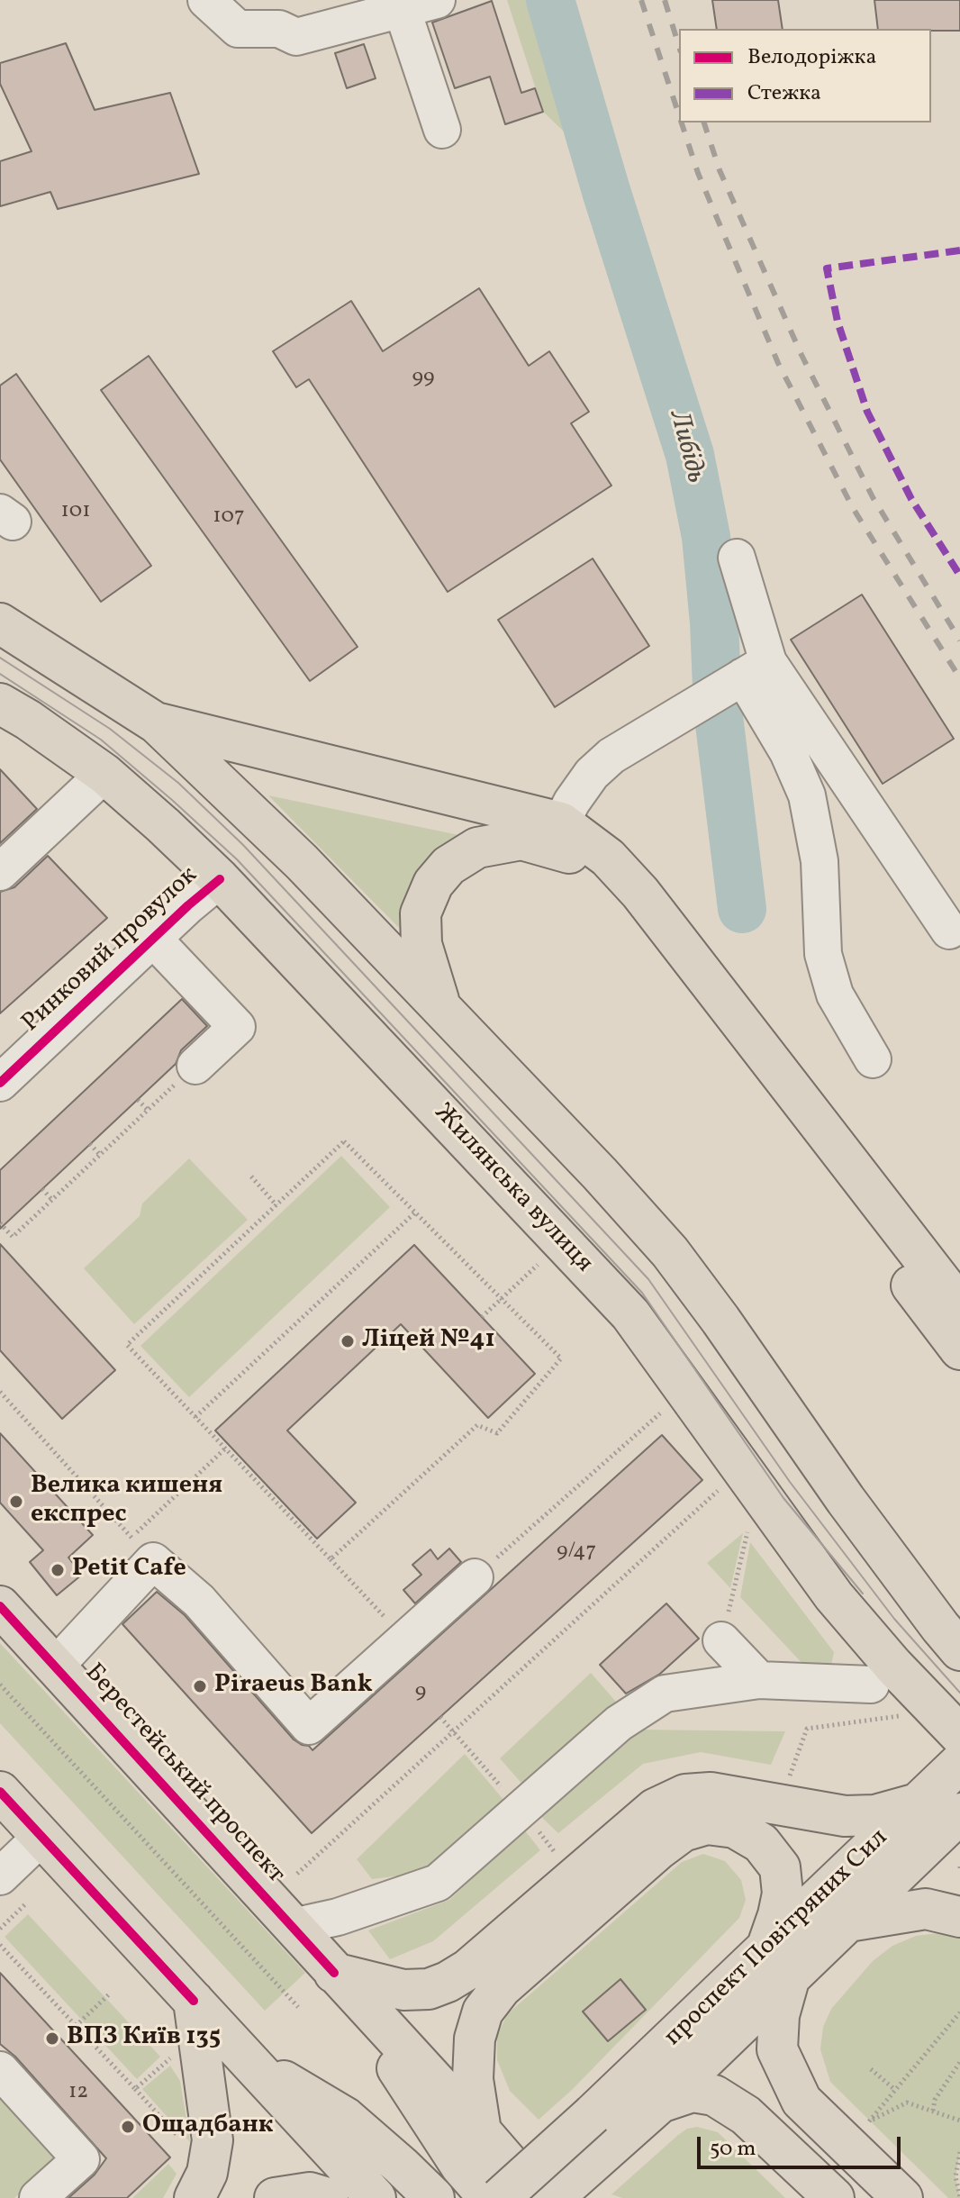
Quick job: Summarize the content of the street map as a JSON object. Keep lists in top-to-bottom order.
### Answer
{
  "streets": {
    "main road": ["Жилянська вулиця", "Берестейський проспект", "проспект Повітряних Сил"],
    "street": ["Ринковий провулок"]
  },
  "crossings": [
    ["Ринковий провулок", "Жилянська вулиця"]
  ],
  "water": ["Либідь"],
  "places": [
    "Ліцей №41",
    "Велика кишеня експрес",
    "Petit Cafe",
    "Piraeus Bank",
    "ВПЗ Київ 135",
    "Ощадбанк"
  ],
  "house_numbers": [
    "99",
    "101",
    "107",
    "9/47",
    "9",
    "12"
  ],
  "legend": ["Велодоріжка", "Стежка"],
  "scale_bar": "50 m"
}
